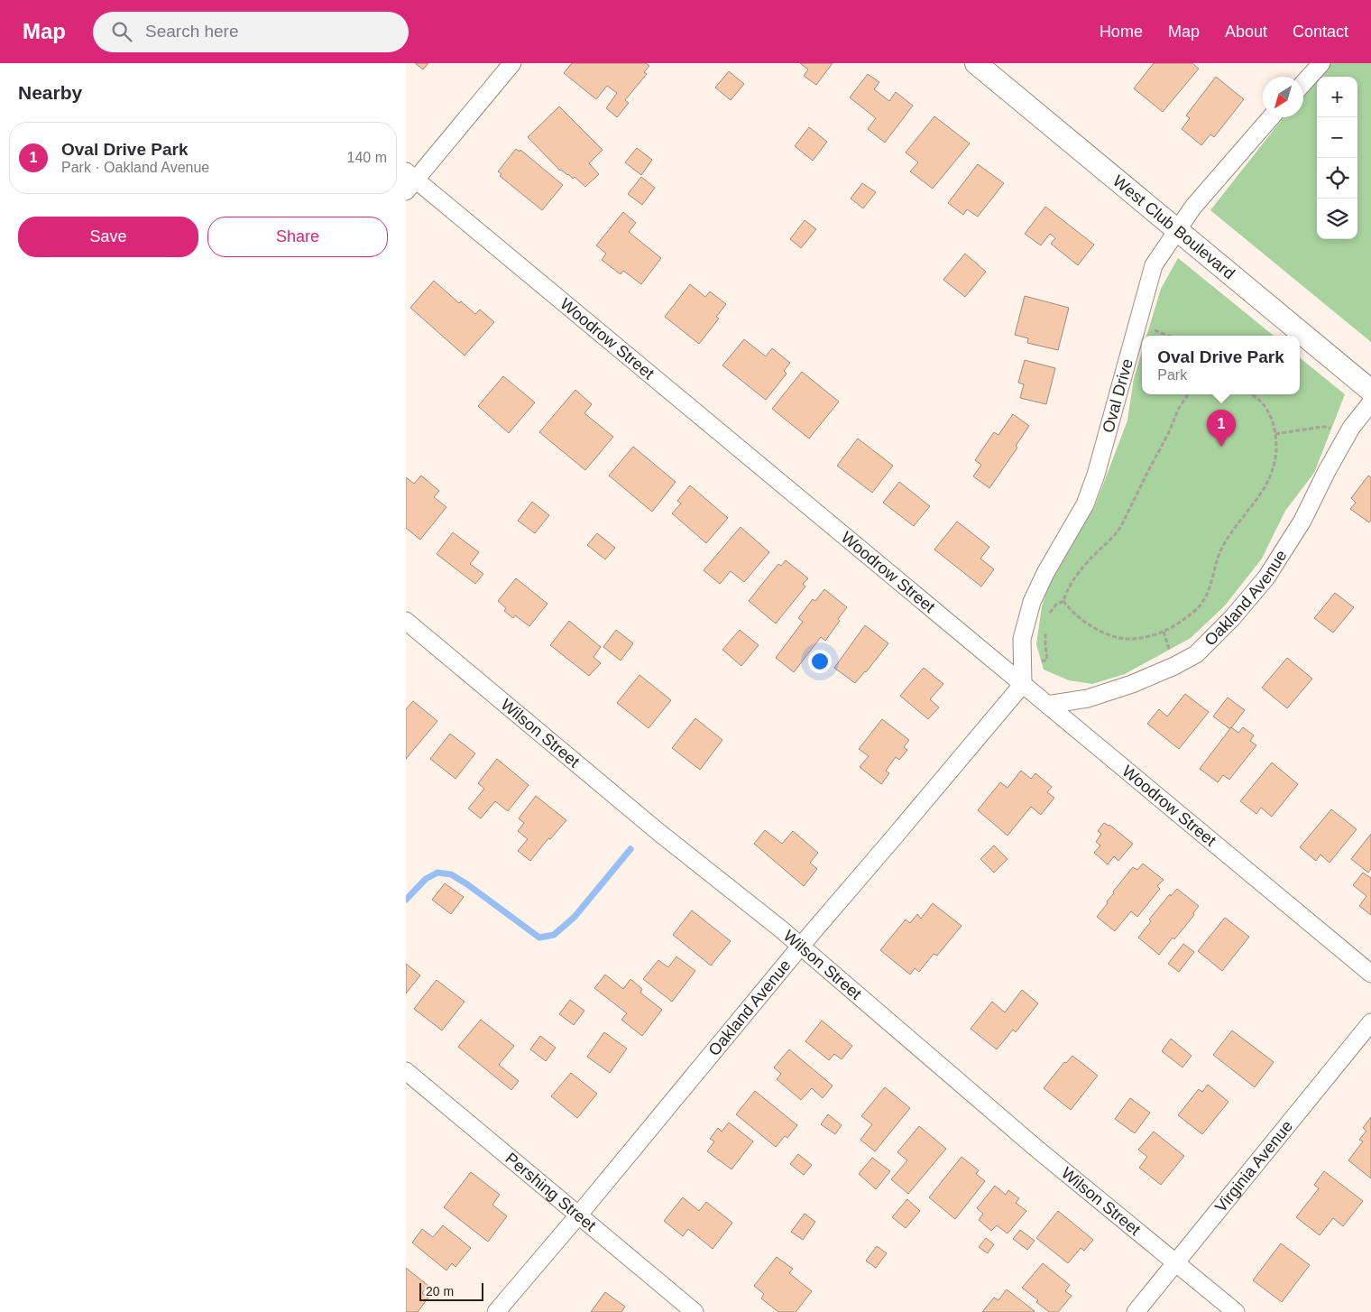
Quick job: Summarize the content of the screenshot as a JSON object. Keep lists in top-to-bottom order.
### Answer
{
  "streets": {
    "street": [
      "West Club Boulevard",
      "Woodrow Street",
      "Oval Drive",
      "Oakland Avenue",
      "Wilson Street",
      "Virginia Avenue",
      "Pershing Street"
    ]
  },
  "crossings": [
    ["West Club Boulevard", "Oval Drive"],
    ["Woodrow Street", "Oval Drive"],
    ["Woodrow Street", "Oakland Avenue"],
    ["Oval Drive", "Oakland Avenue"],
    ["Oakland Avenue", "Wilson Street"],
    ["Oakland Avenue", "Pershing Street"],
    ["Wilson Street", "Virginia Avenue"]
  ],
  "scale_bar": "20 m",
  "north": "bottom left",
  "page": {
    "header": "Map",
    "search": "Search here",
    "nav": [
      "Home",
      "Map",
      "About",
      "Contact"
    ],
    "heading": "Nearby",
    "map_buttons": ["+", "−"],
    "list": [
      {
        "mark": "1",
        "name": "Oval Drive Park",
        "note": "Park · Oakland Avenue",
        "value": "140 m"
      }
    ],
    "buttons": ["Save", "Share"],
    "popup": ["Oval Drive Park", "Park"],
    "pins": "1",
    "scale": "20 m"
  }
}
